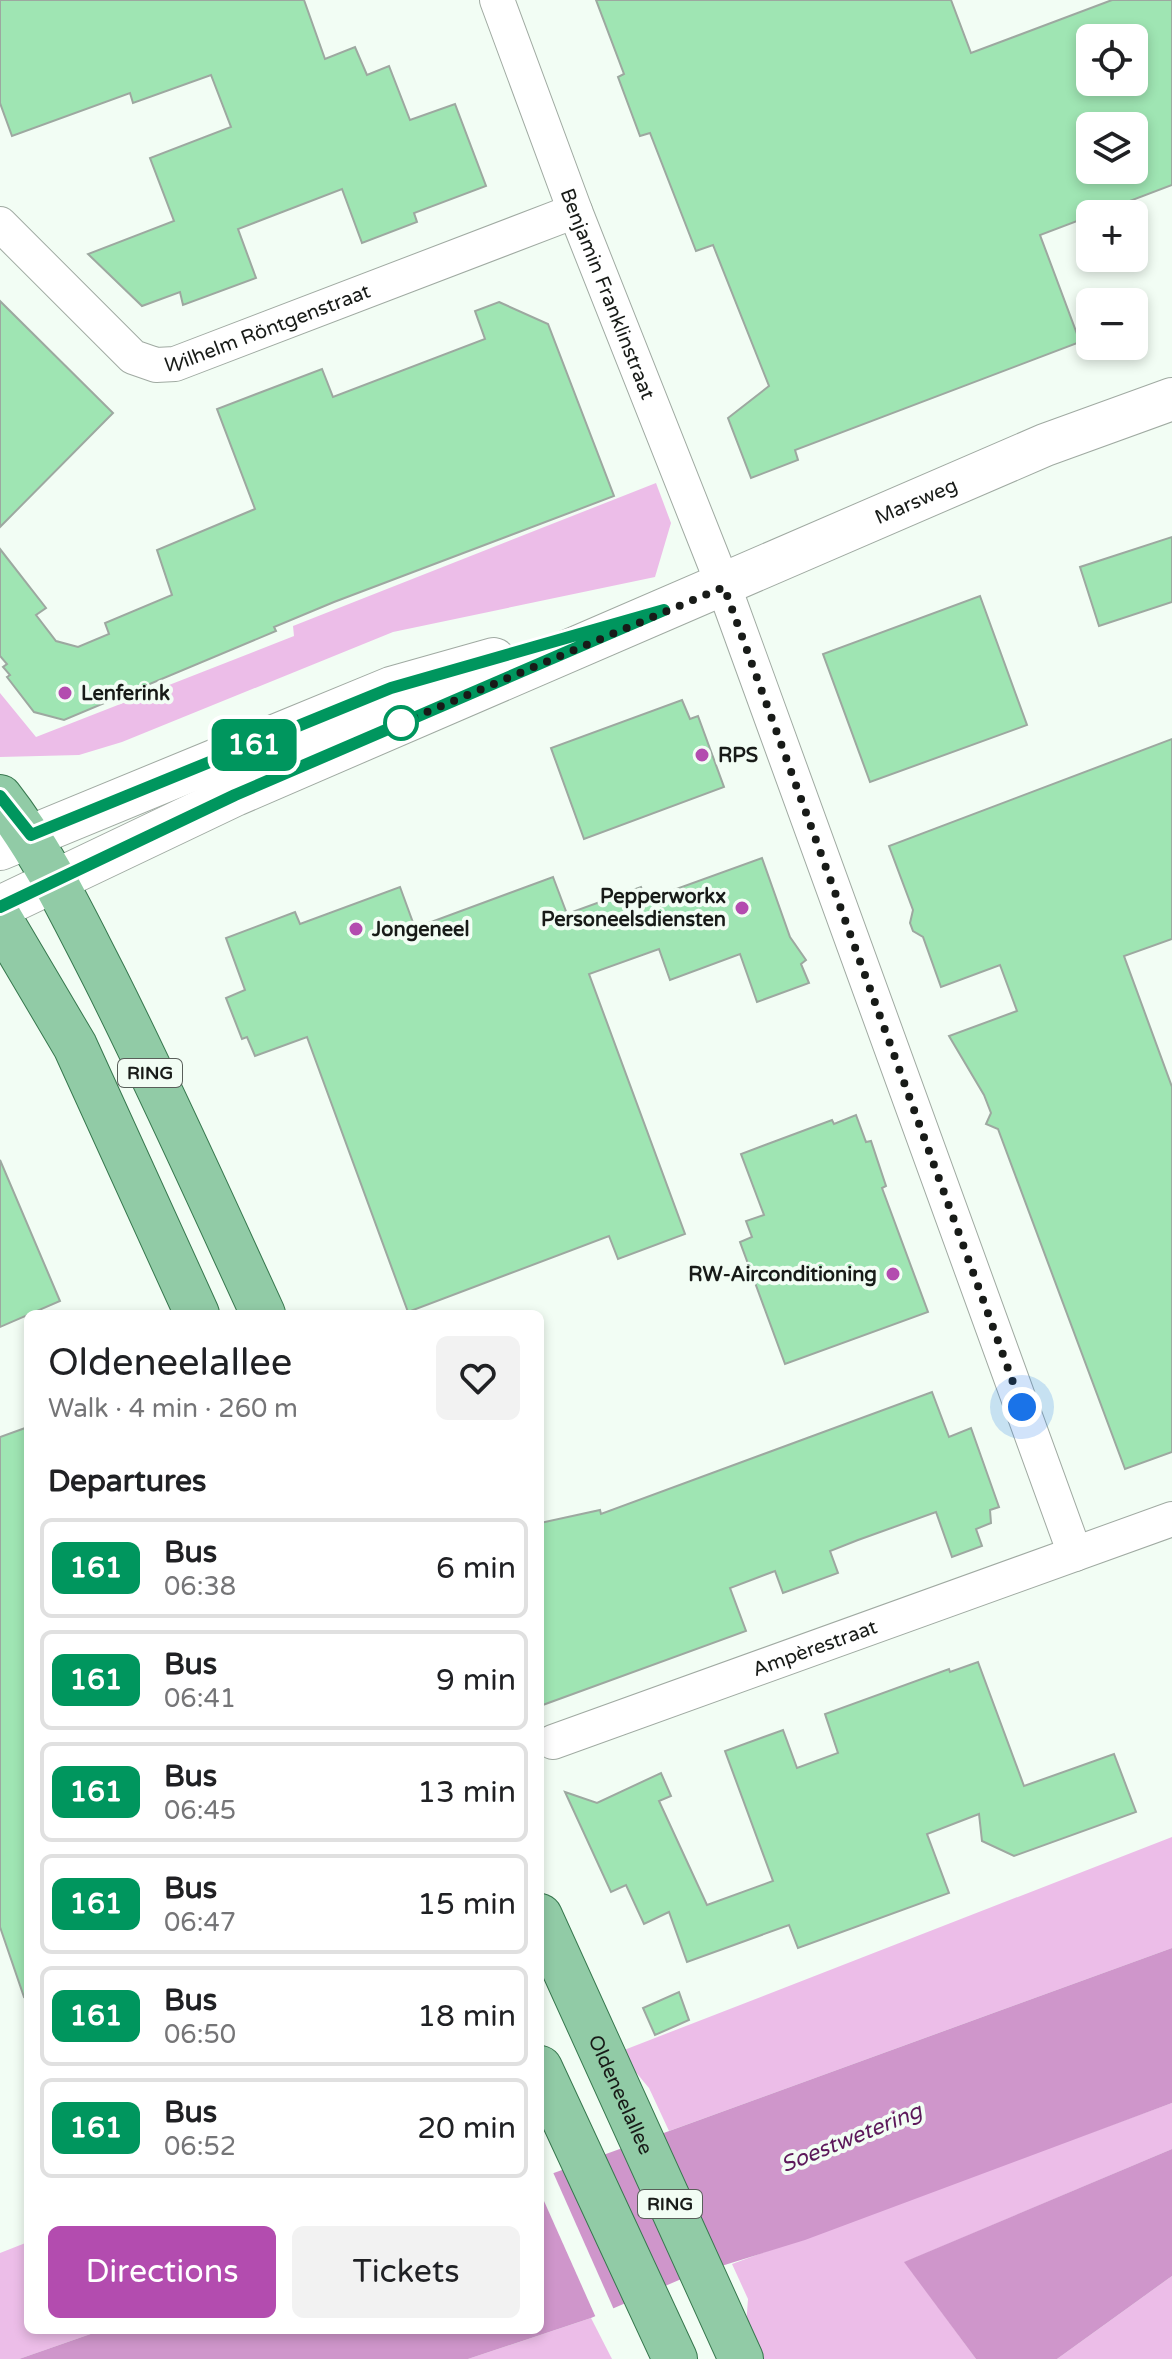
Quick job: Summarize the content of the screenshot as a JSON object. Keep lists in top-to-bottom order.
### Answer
{
  "streets": {
    "main road": ["RING", "Oldeneelallee"],
    "street": [
      "Benjamin Franklinstraat",
      "Wilhelm Röntgenstraat",
      "Marsweg",
      "Ampèrestraat"
    ]
  },
  "crossings": [
    ["Benjamin Franklinstraat", "Wilhelm Röntgenstraat"],
    ["Benjamin Franklinstraat", "Marsweg"],
    ["Marsweg", "RING"]
  ],
  "water": ["Soestwetering"],
  "places": [
    "Lenferink",
    "RPS",
    "Pepperworkx Personeelsdiensten",
    "Jongeneel",
    "RW-Airconditioning"
  ],
  "lines": ["bus line 161"],
  "page": {
    "on_map": "161",
    "map_buttons": ["+", "−"],
    "heading": [
      ["Oldeneelallee", "Walk · 4 min · 260 m"],
      "Departures"
    ],
    "list": [
      {
        "mark": "161",
        "name": "Bus",
        "note": "06:38",
        "value": "6 min"
      },
      {
        "mark": "161",
        "name": "Bus",
        "note": "06:41",
        "value": "9 min"
      },
      {
        "mark": "161",
        "name": "Bus",
        "note": "06:45",
        "value": "13 min"
      },
      {
        "mark": "161",
        "name": "Bus",
        "note": "06:47",
        "value": "15 min"
      },
      {
        "mark": "161",
        "name": "Bus",
        "note": "06:50",
        "value": "18 min"
      },
      {
        "mark": "161",
        "name": "Bus",
        "note": "06:52",
        "value": "20 min"
      }
    ],
    "buttons": ["Directions", "Tickets"]
  }
}
